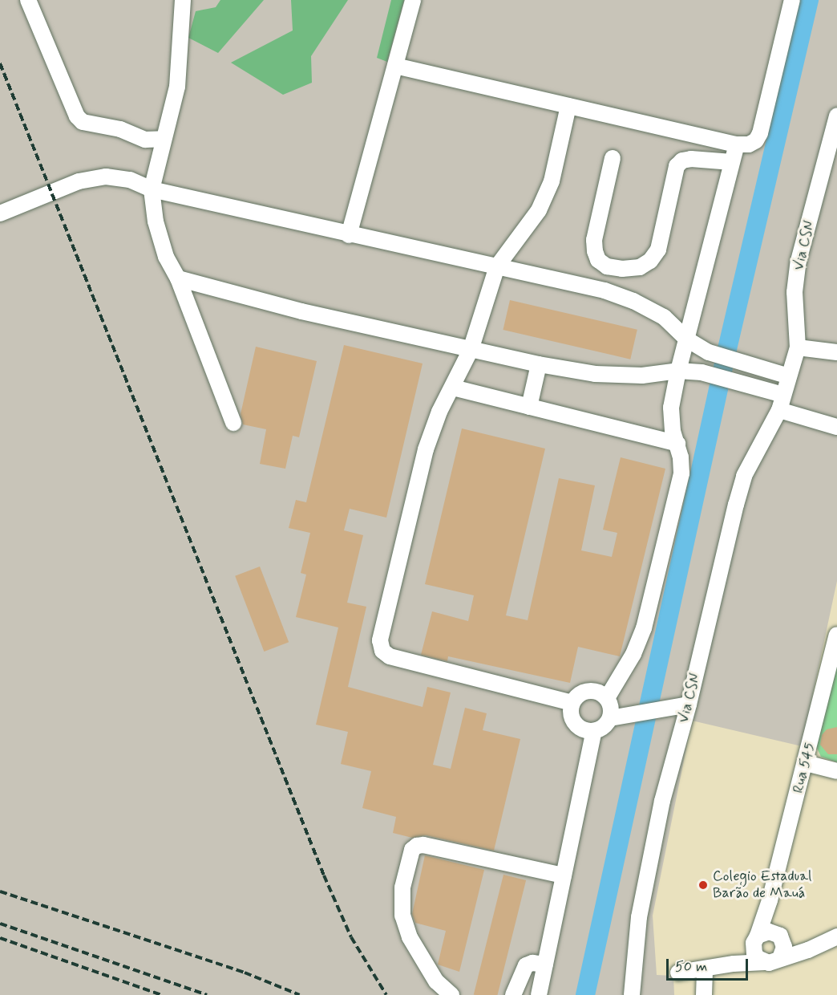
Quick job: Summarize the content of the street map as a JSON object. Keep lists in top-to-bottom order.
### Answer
{
  "streets": {
    "street": ["Via CSN", "Rua 545"]
  },
  "places": ["Colegio Estadual Barão de Mauá"],
  "scale_bar": "50 m"
}
